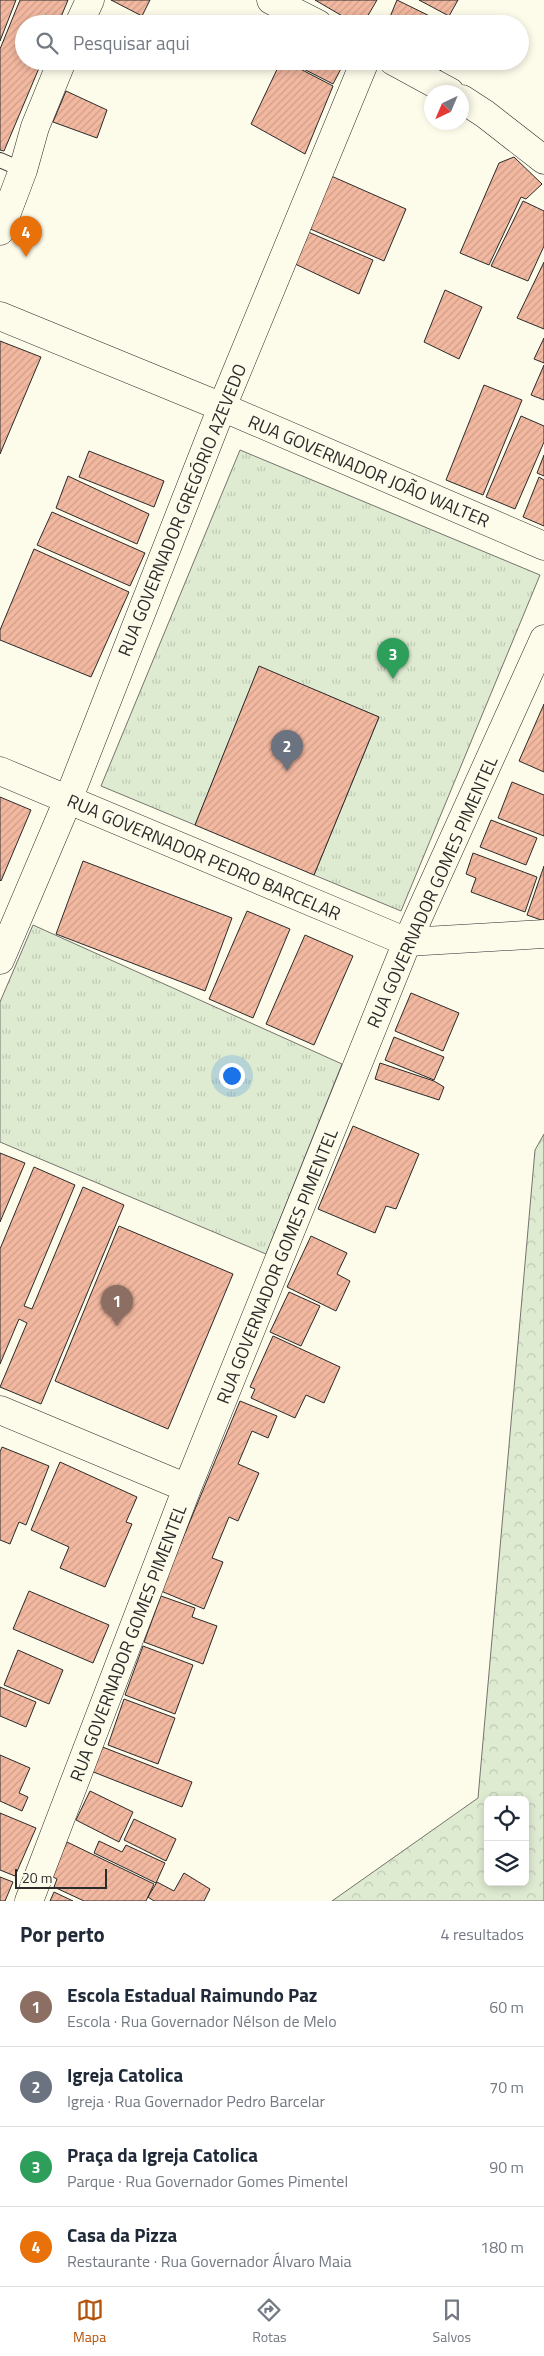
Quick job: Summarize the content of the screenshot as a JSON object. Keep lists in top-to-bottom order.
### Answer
{
  "streets": {
    "street": [
      "RUA GOVERNADOR JOÃO WALTER",
      "RUA GOVERNADOR GREGÓRIO AZEVEDO",
      "RUA GOVERNADOR PEDRO BARCELAR",
      "RUA GOVERNADOR GOMES PIMENTEL"
    ]
  },
  "crossings": [
    ["RUA GOVERNADOR JOÃO WALTER", "RUA GOVERNADOR GREGÓRIO AZEVEDO"],
    ["RUA GOVERNADOR GREGÓRIO AZEVEDO", "RUA GOVERNADOR PEDRO BARCELAR"],
    ["RUA GOVERNADOR PEDRO BARCELAR", "RUA GOVERNADOR GOMES PIMENTEL"]
  ],
  "scale_bar": "20 m",
  "north": "bottom left",
  "page": {
    "search": "Pesquisar aqui",
    "pins": [
      "4",
      "3",
      "2",
      "1"
    ],
    "scale": "20 m",
    "heading": ["Por perto", "4 resultados"],
    "list": [
      {
        "mark": "1",
        "name": "Escola Estadual Raimundo Paz",
        "note": "Escola · Rua Governador Nélson de Melo",
        "value": "60 m"
      },
      {
        "mark": "2",
        "name": "Igreja Catolica",
        "note": "Igreja · Rua Governador Pedro Barcelar",
        "value": "70 m"
      },
      {
        "mark": "3",
        "name": "Praça da Igreja Catolica",
        "note": "Parque · Rua Governador Gomes Pimentel",
        "value": "90 m"
      },
      {
        "mark": "4",
        "name": "Casa da Pizza",
        "note": "Restaurante · Rua Governador Álvaro Maia",
        "value": "180 m"
      }
    ],
    "nav": ["Mapa", "Rotas", "Salvos"]
  }
}
